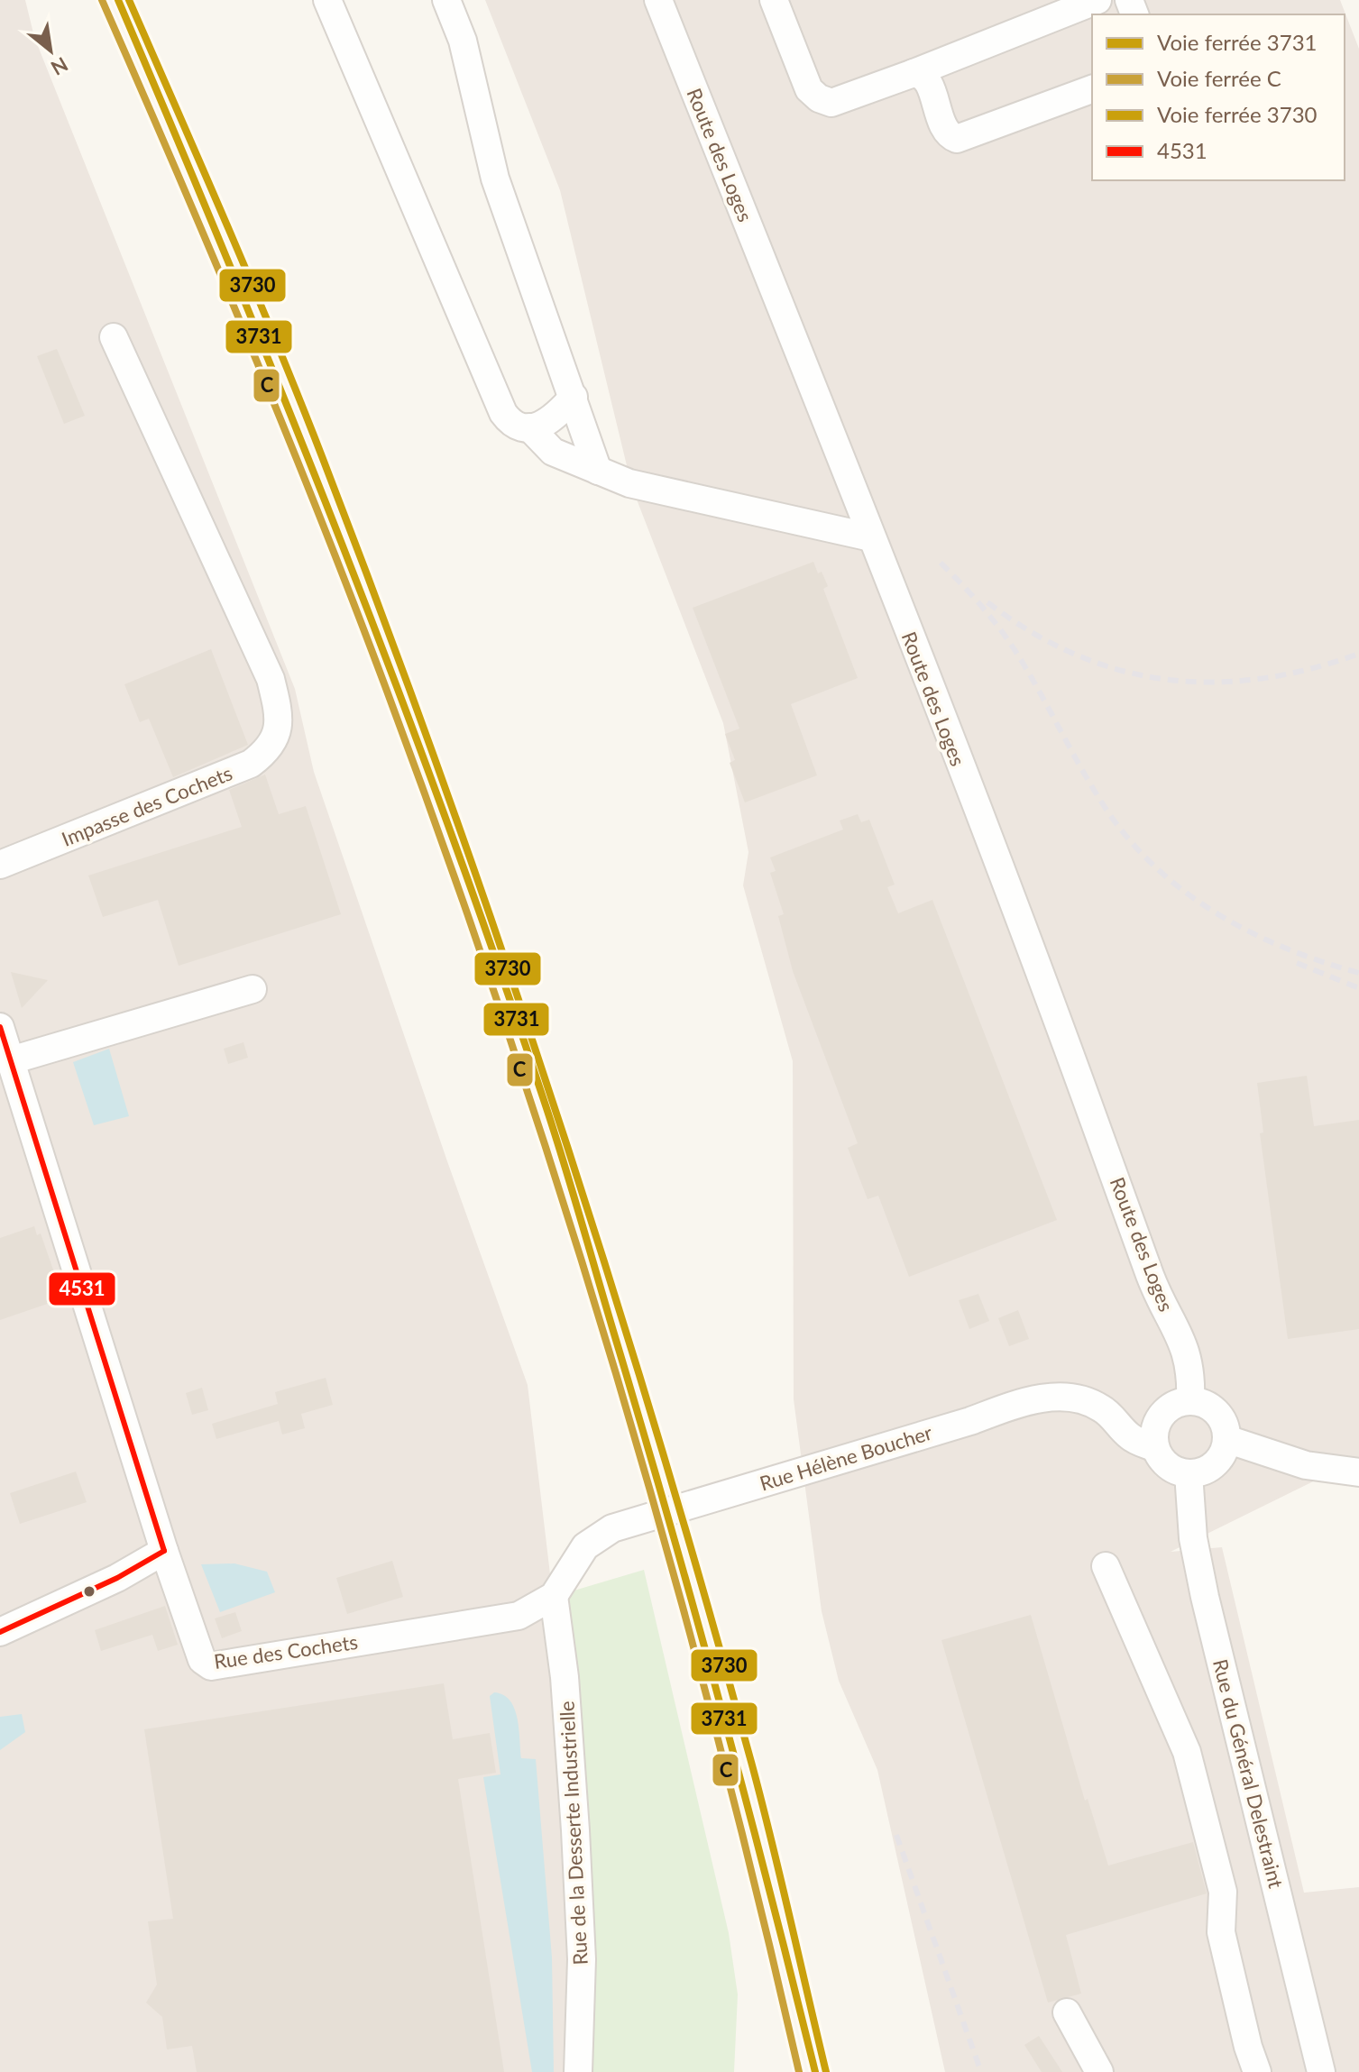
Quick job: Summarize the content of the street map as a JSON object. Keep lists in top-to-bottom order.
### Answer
{
  "streets": {
    "street": [
      "Route des Loges",
      "Impasse des Cochets",
      "Rue Hélène Boucher",
      "Rue des Cochets",
      "Rue du Général Delestraint",
      "Rue de la Desserte Industrielle"
    ]
  },
  "crossings": [
    ["Route des Loges", "Rue Hélène Boucher"],
    ["Route des Loges", "Rue du Général Delestraint"],
    ["Rue Hélène Boucher", "Rue des Cochets"],
    ["Rue Hélène Boucher", "Rue du Général Delestraint"],
    ["Rue Hélène Boucher", "Rue de la Desserte Industrielle"],
    ["Rue des Cochets", "Rue de la Desserte Industrielle"]
  ],
  "lines": [
    "rail line 3731",
    "rail line C",
    "rail line 3730",
    "transit line 4531"
  ],
  "legend": [
    "Voie ferrée 3731",
    "Voie ferrée C",
    "Voie ferrée 3730",
    "4531"
  ],
  "north": "bottom right"
}
